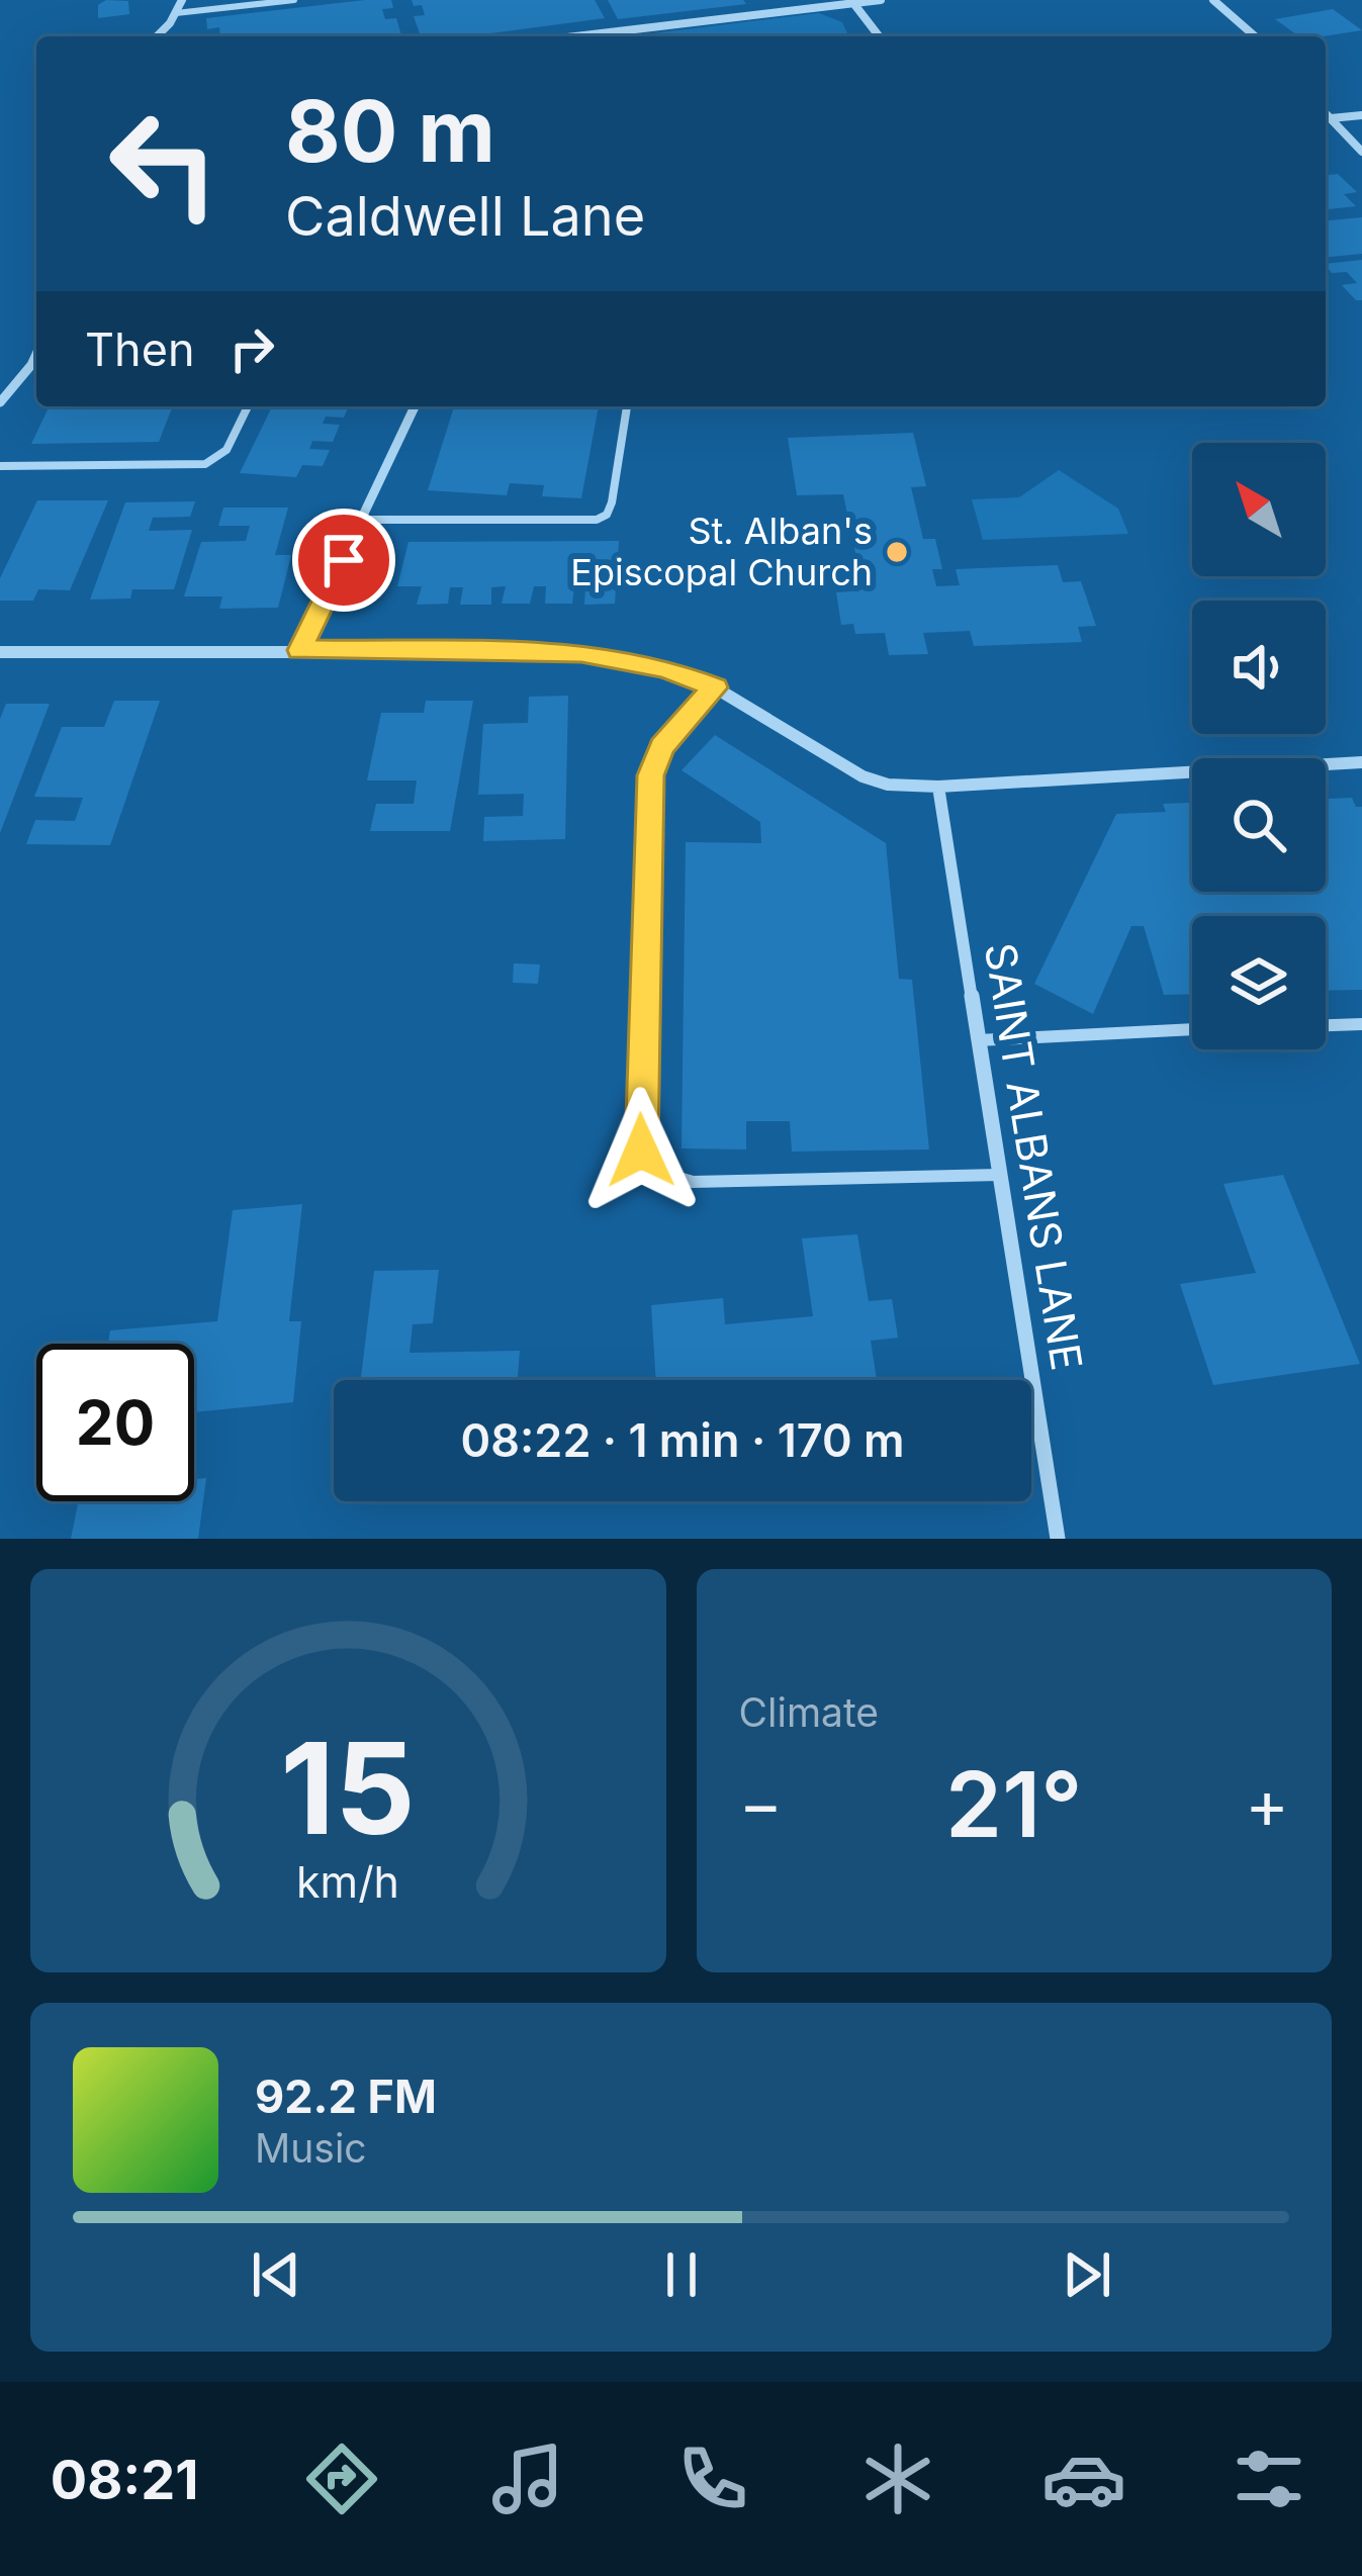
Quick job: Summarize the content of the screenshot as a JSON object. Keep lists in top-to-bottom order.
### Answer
{
  "streets": {
    "street": ["SAINT ALBANS LANE"]
  },
  "places": ["St. Alban's Episcopal Church"],
  "north": "top left",
  "page": {
    "turn": ["80 m", "Caldwell Lane"],
    "then": "Then",
    "limit": "20",
    "trip": "08:22 · 1 min · 170 m",
    "tile": "Climate",
    "heat": ["−", "21°", "+"],
    "song": ["92.2 FM", "Music"],
    "tabs": "08:21",
    "gauge": ["15", "km/h"]
  }
}
